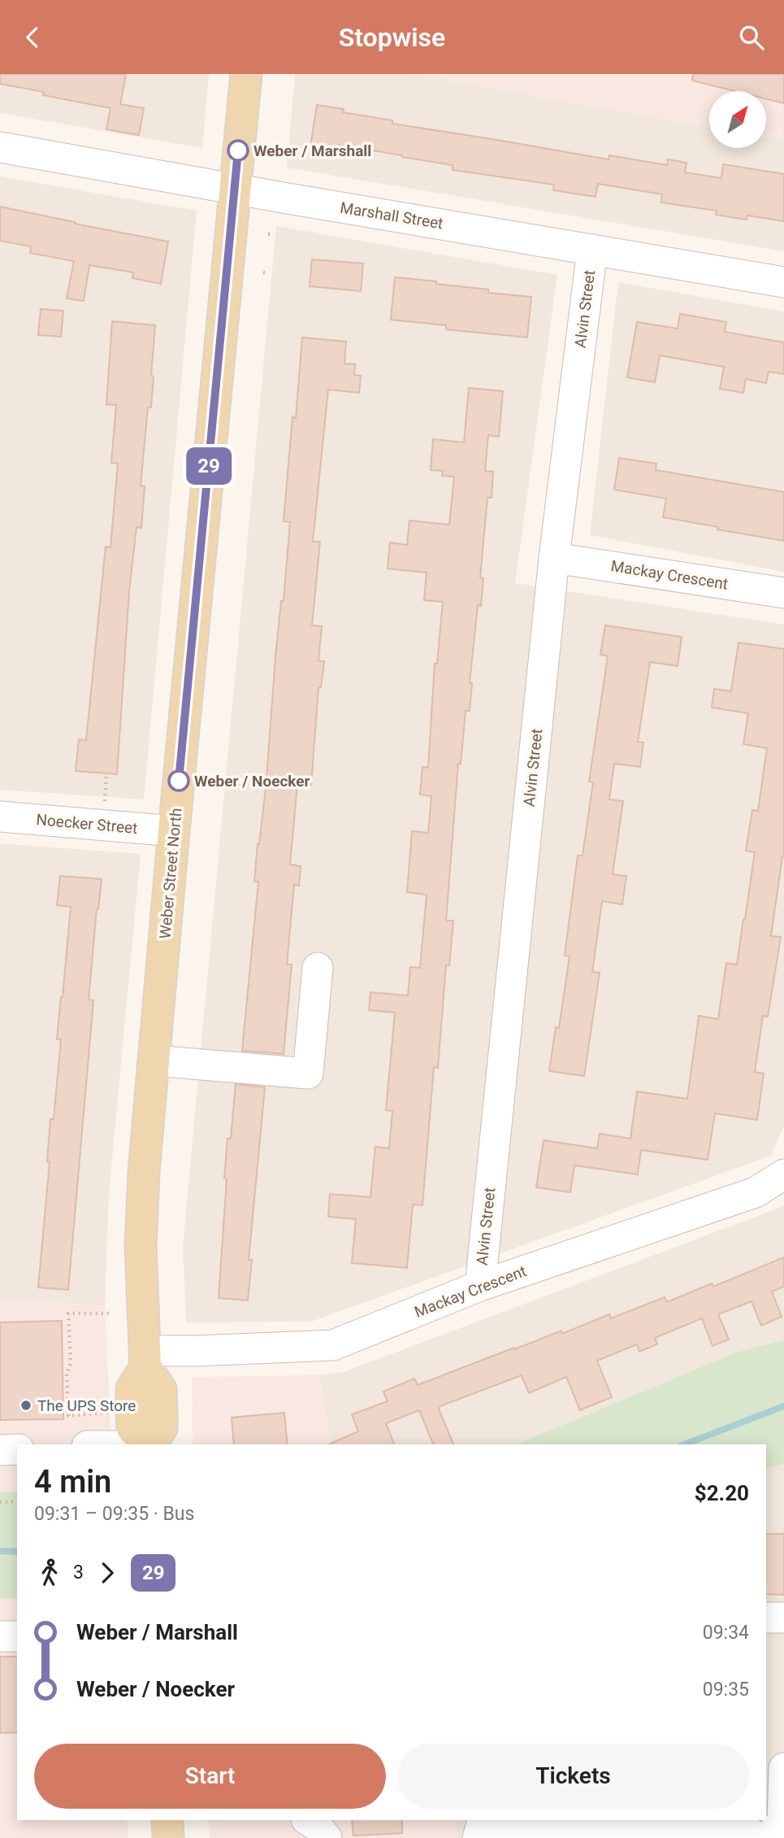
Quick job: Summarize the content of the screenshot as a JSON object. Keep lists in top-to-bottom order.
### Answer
{
  "streets": {
    "main road": ["Weber Street North"],
    "street": [
      "Marshall Street",
      "Alvin Street",
      "Mackay Crescent",
      "Noecker Street"
    ]
  },
  "crossings": [
    ["Marshall Street", "Alvin Street"],
    ["Marshall Street", "Weber Street North"],
    ["Alvin Street", "Mackay Crescent"],
    ["Mackay Crescent", "Weber Street North"],
    ["Noecker Street", "Weber Street North"]
  ],
  "places": ["Weber / Marshall", "Weber / Noecker", "The UPS Store"],
  "lines": ["bus line 29"],
  "north": "top right",
  "page": {
    "header": "Stopwise",
    "on_map": "29",
    "heading": ["4 min", "09:31 – 09:35 · Bus", "$2.20"],
    "legs": ["3", "29"],
    "list": [
      {
        "name": "Weber / Marshall",
        "value": "09:34"
      },
      {
        "name": "Weber / Noecker",
        "value": "09:35"
      }
    ],
    "buttons": ["Start", "Tickets"]
  }
}
